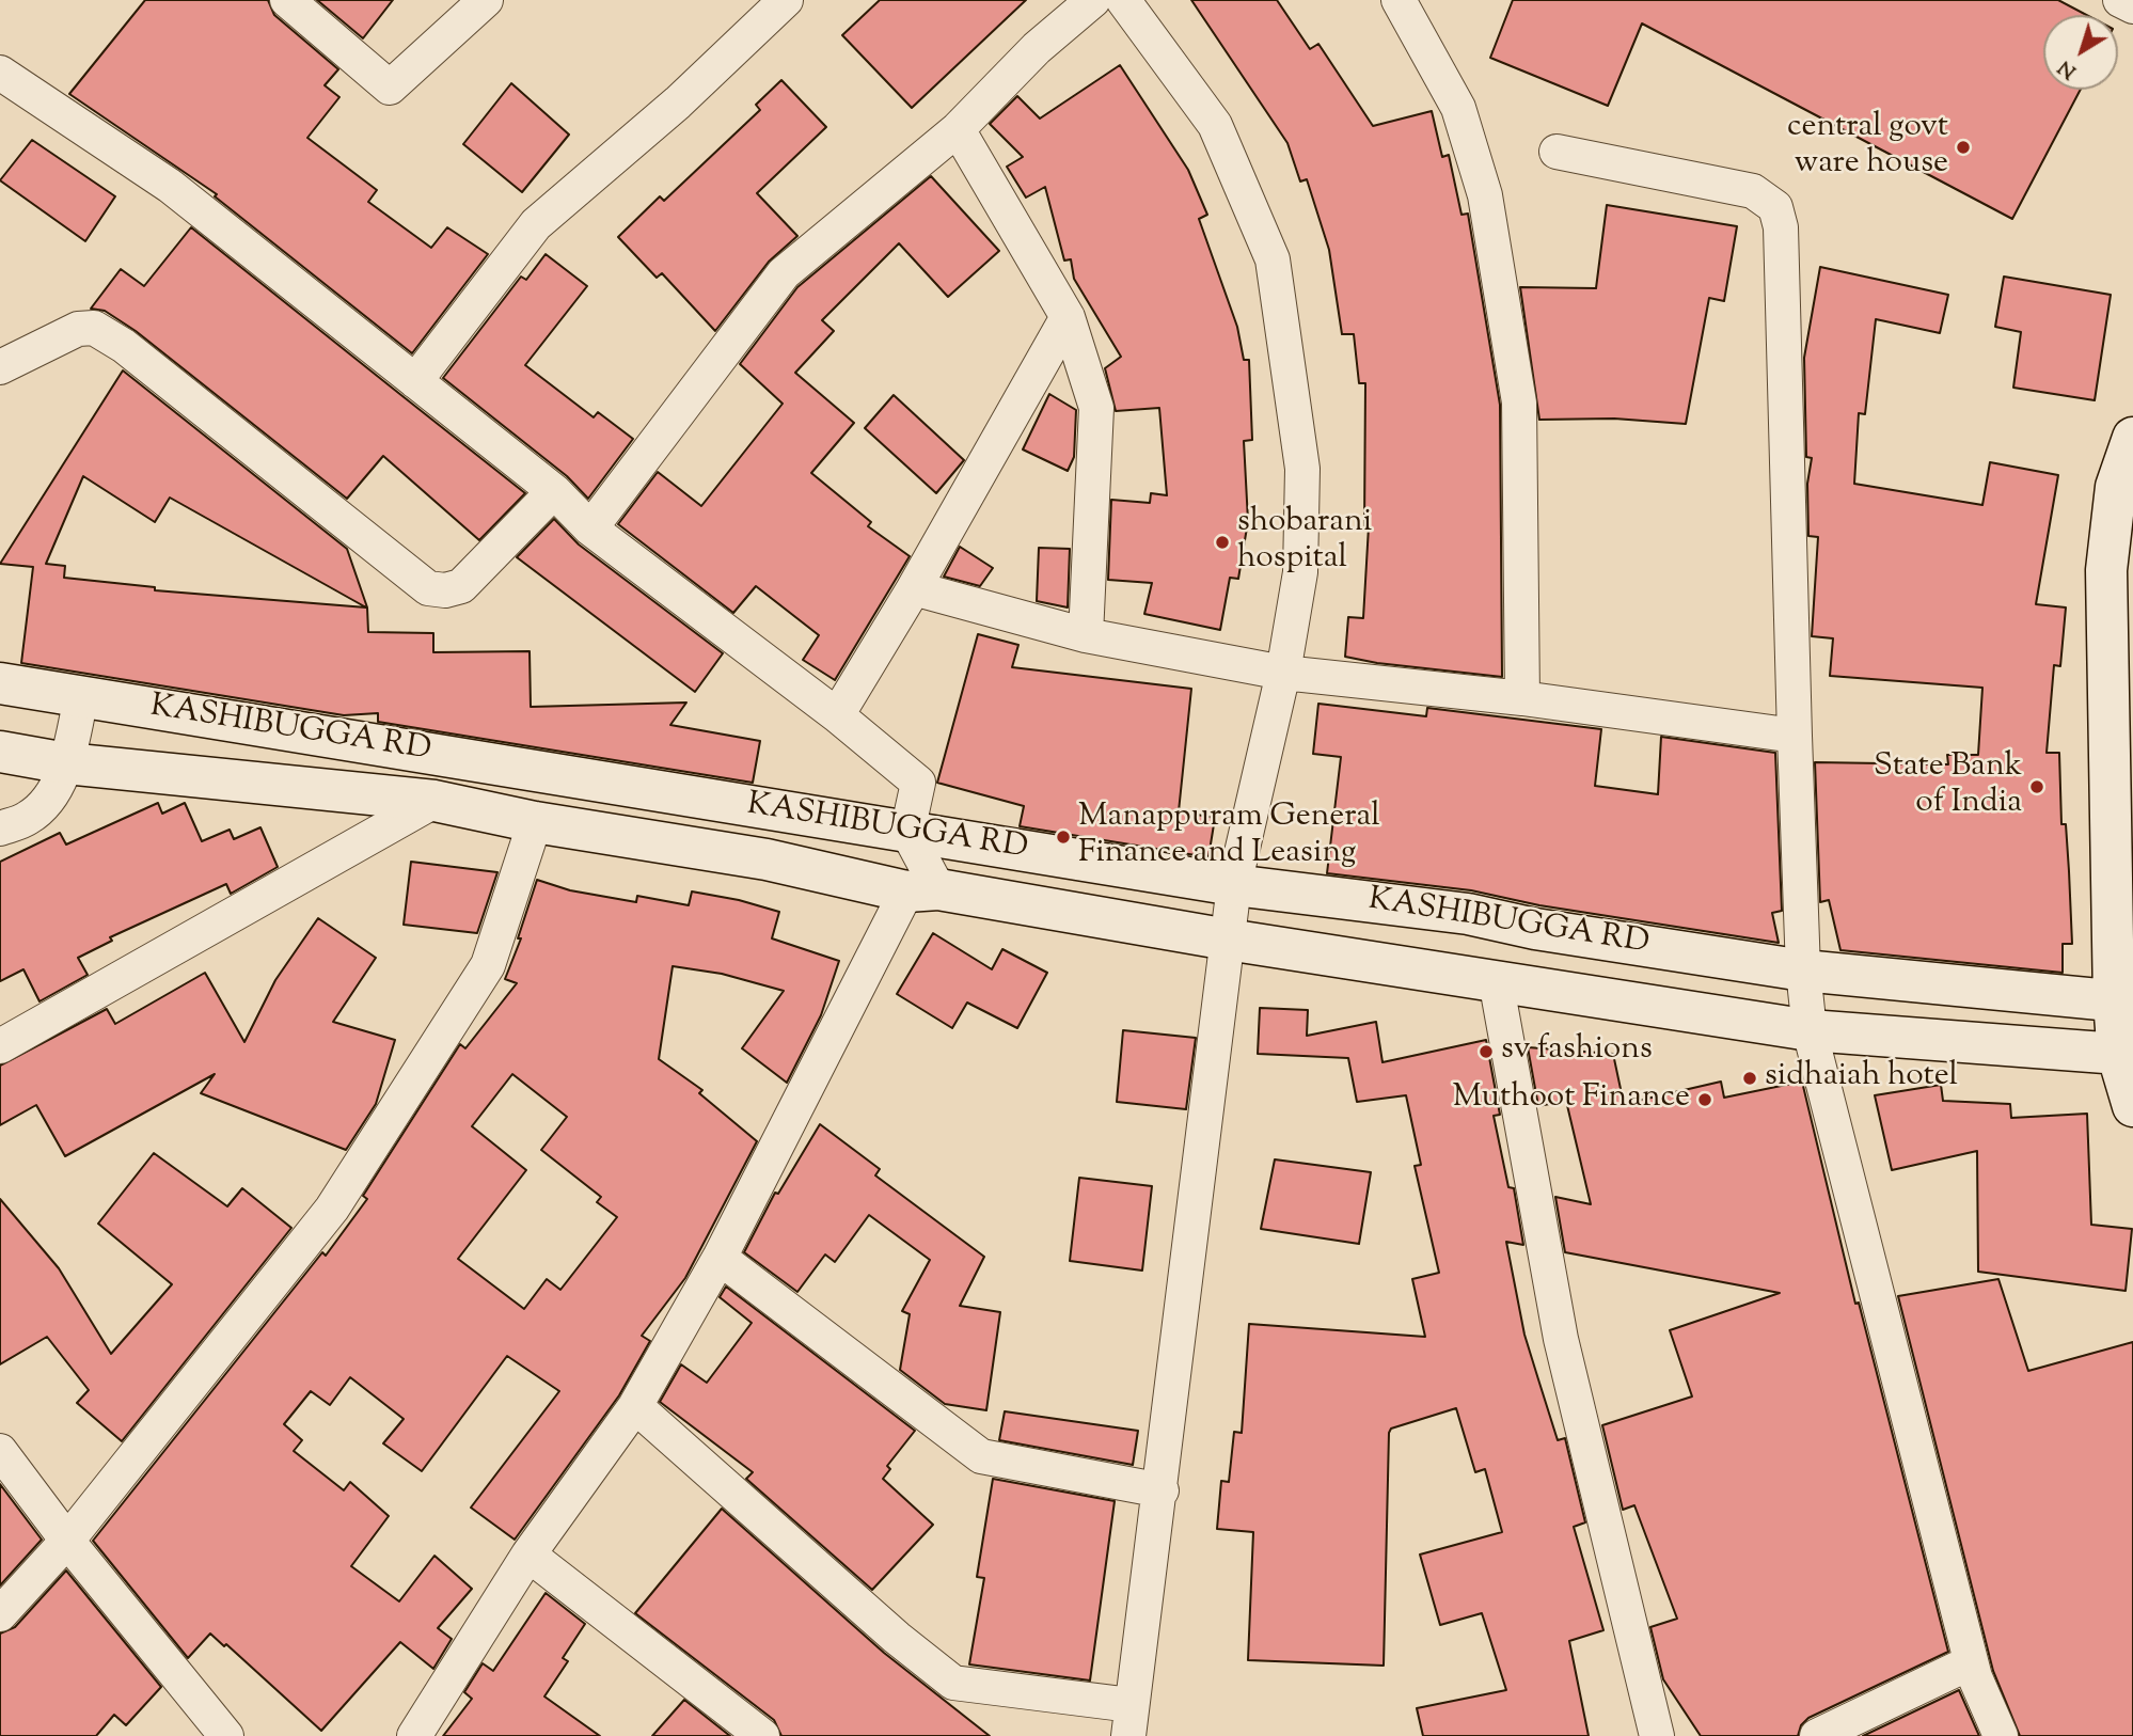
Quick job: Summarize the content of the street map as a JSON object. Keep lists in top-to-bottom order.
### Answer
{
  "streets": {
    "main road": ["KASHIBUGGA RD"]
  },
  "places": [
    "central govt ware house",
    "shobarani hospital",
    "State Bank of India",
    "Manappuram General Finance and Leasing",
    "sv fashions",
    "sidhaiah hotel",
    "Muthoot Finance"
  ],
  "north": "bottom left"
}
